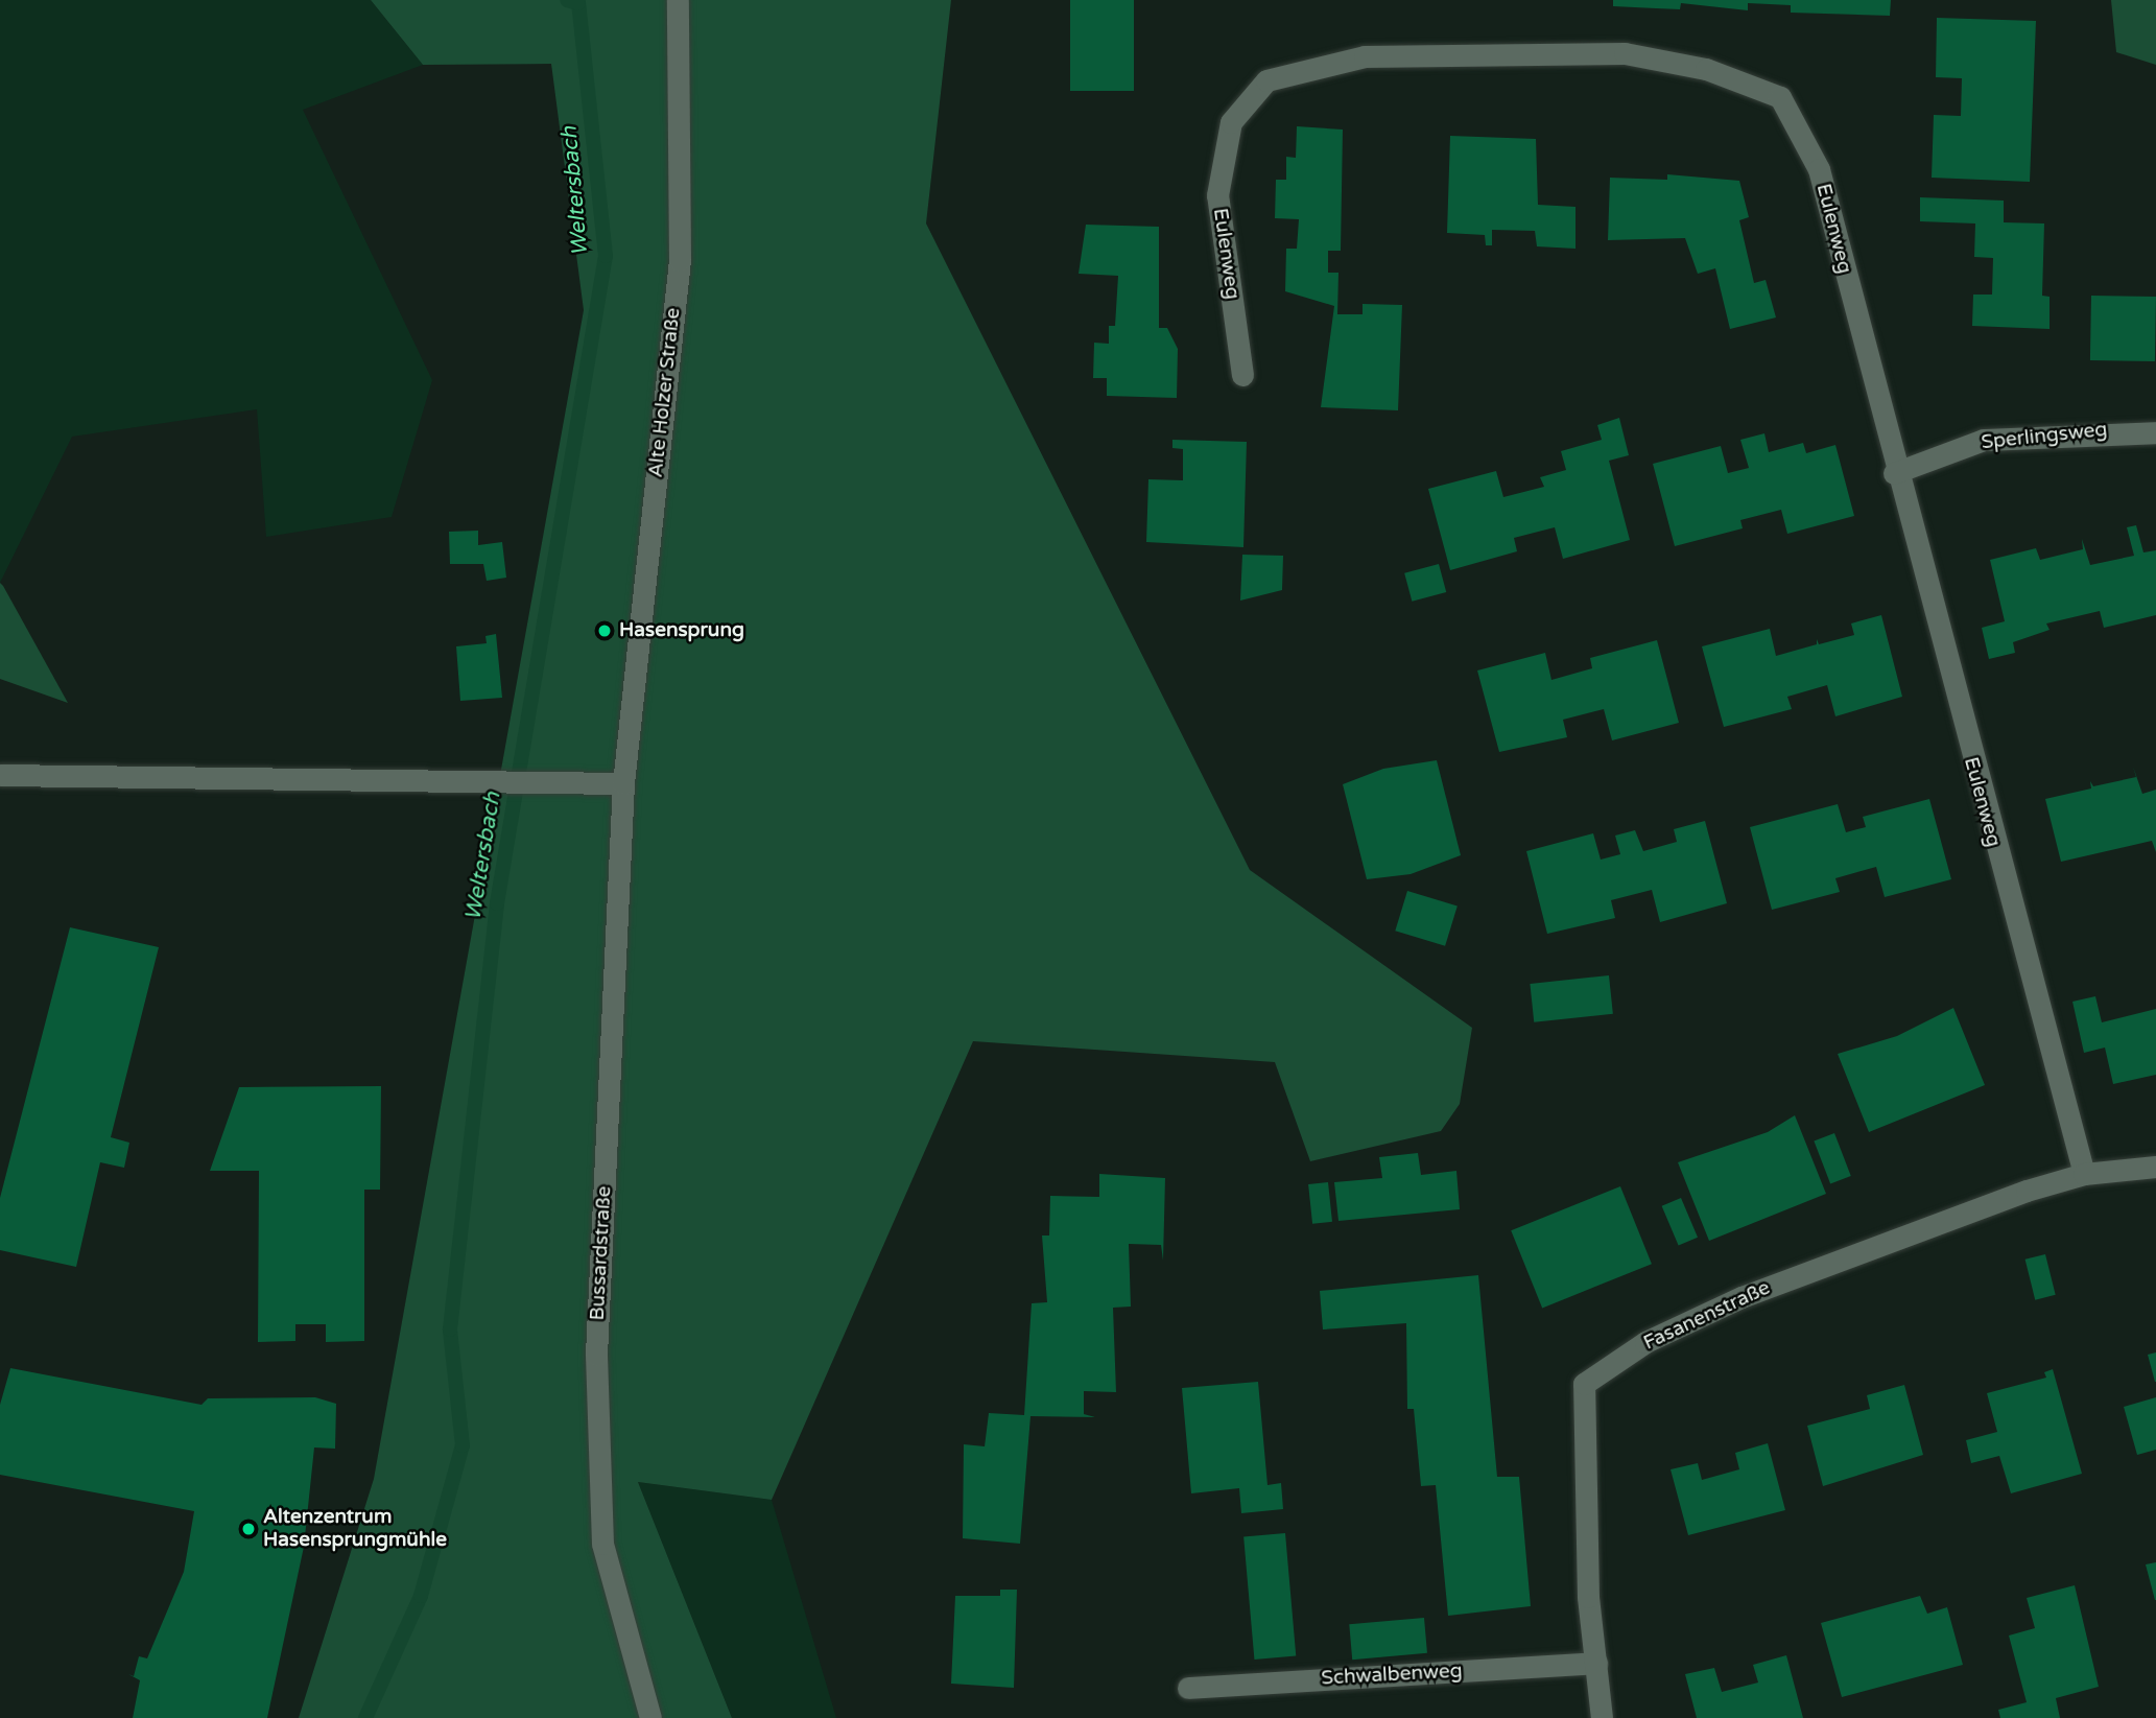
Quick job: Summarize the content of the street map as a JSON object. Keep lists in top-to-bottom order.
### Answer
{
  "streets": {
    "street": [
      "Eulenweg",
      "Alte Holzer Straße",
      "Sperlingsweg",
      "Bussardstraße",
      "Fasanenstraße",
      "Schwalbenweg"
    ]
  },
  "crossings": [
    ["Eulenweg", "Sperlingsweg"],
    ["Eulenweg", "Fasanenstraße"],
    ["Alte Holzer Straße", "Bussardstraße"],
    ["Fasanenstraße", "Schwalbenweg"]
  ],
  "water": ["Weltersbach"],
  "places": ["Hasensprung", "Altenzentrum Hasensprungmühle"]
}
